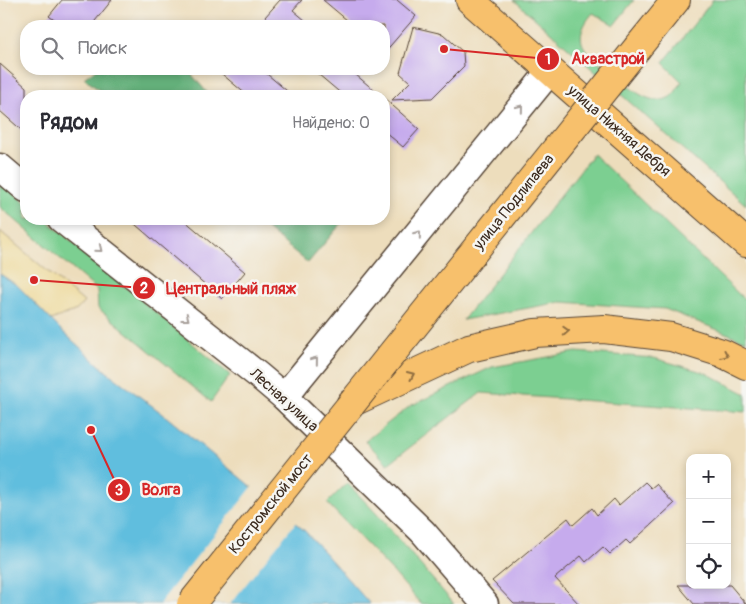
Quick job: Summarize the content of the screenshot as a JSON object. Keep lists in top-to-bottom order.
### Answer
{
  "streets": {
    "highway": ["улица Нижняя Дебря", "улица Подлипаева", "Костромской мост"],
    "street": ["Лесная улица"]
  },
  "crossings": [
    ["улица Подлипаева", "Костромской мост"]
  ],
  "one_way": ["Лесная улица"],
  "places": ["Аквастрой", "Центральный пляж", "Волга"],
  "page": {
    "search": "Поиск",
    "heading": ["Рядом", "Найдено: 0"],
    "map_buttons": ["+", "−"]
  }
}
